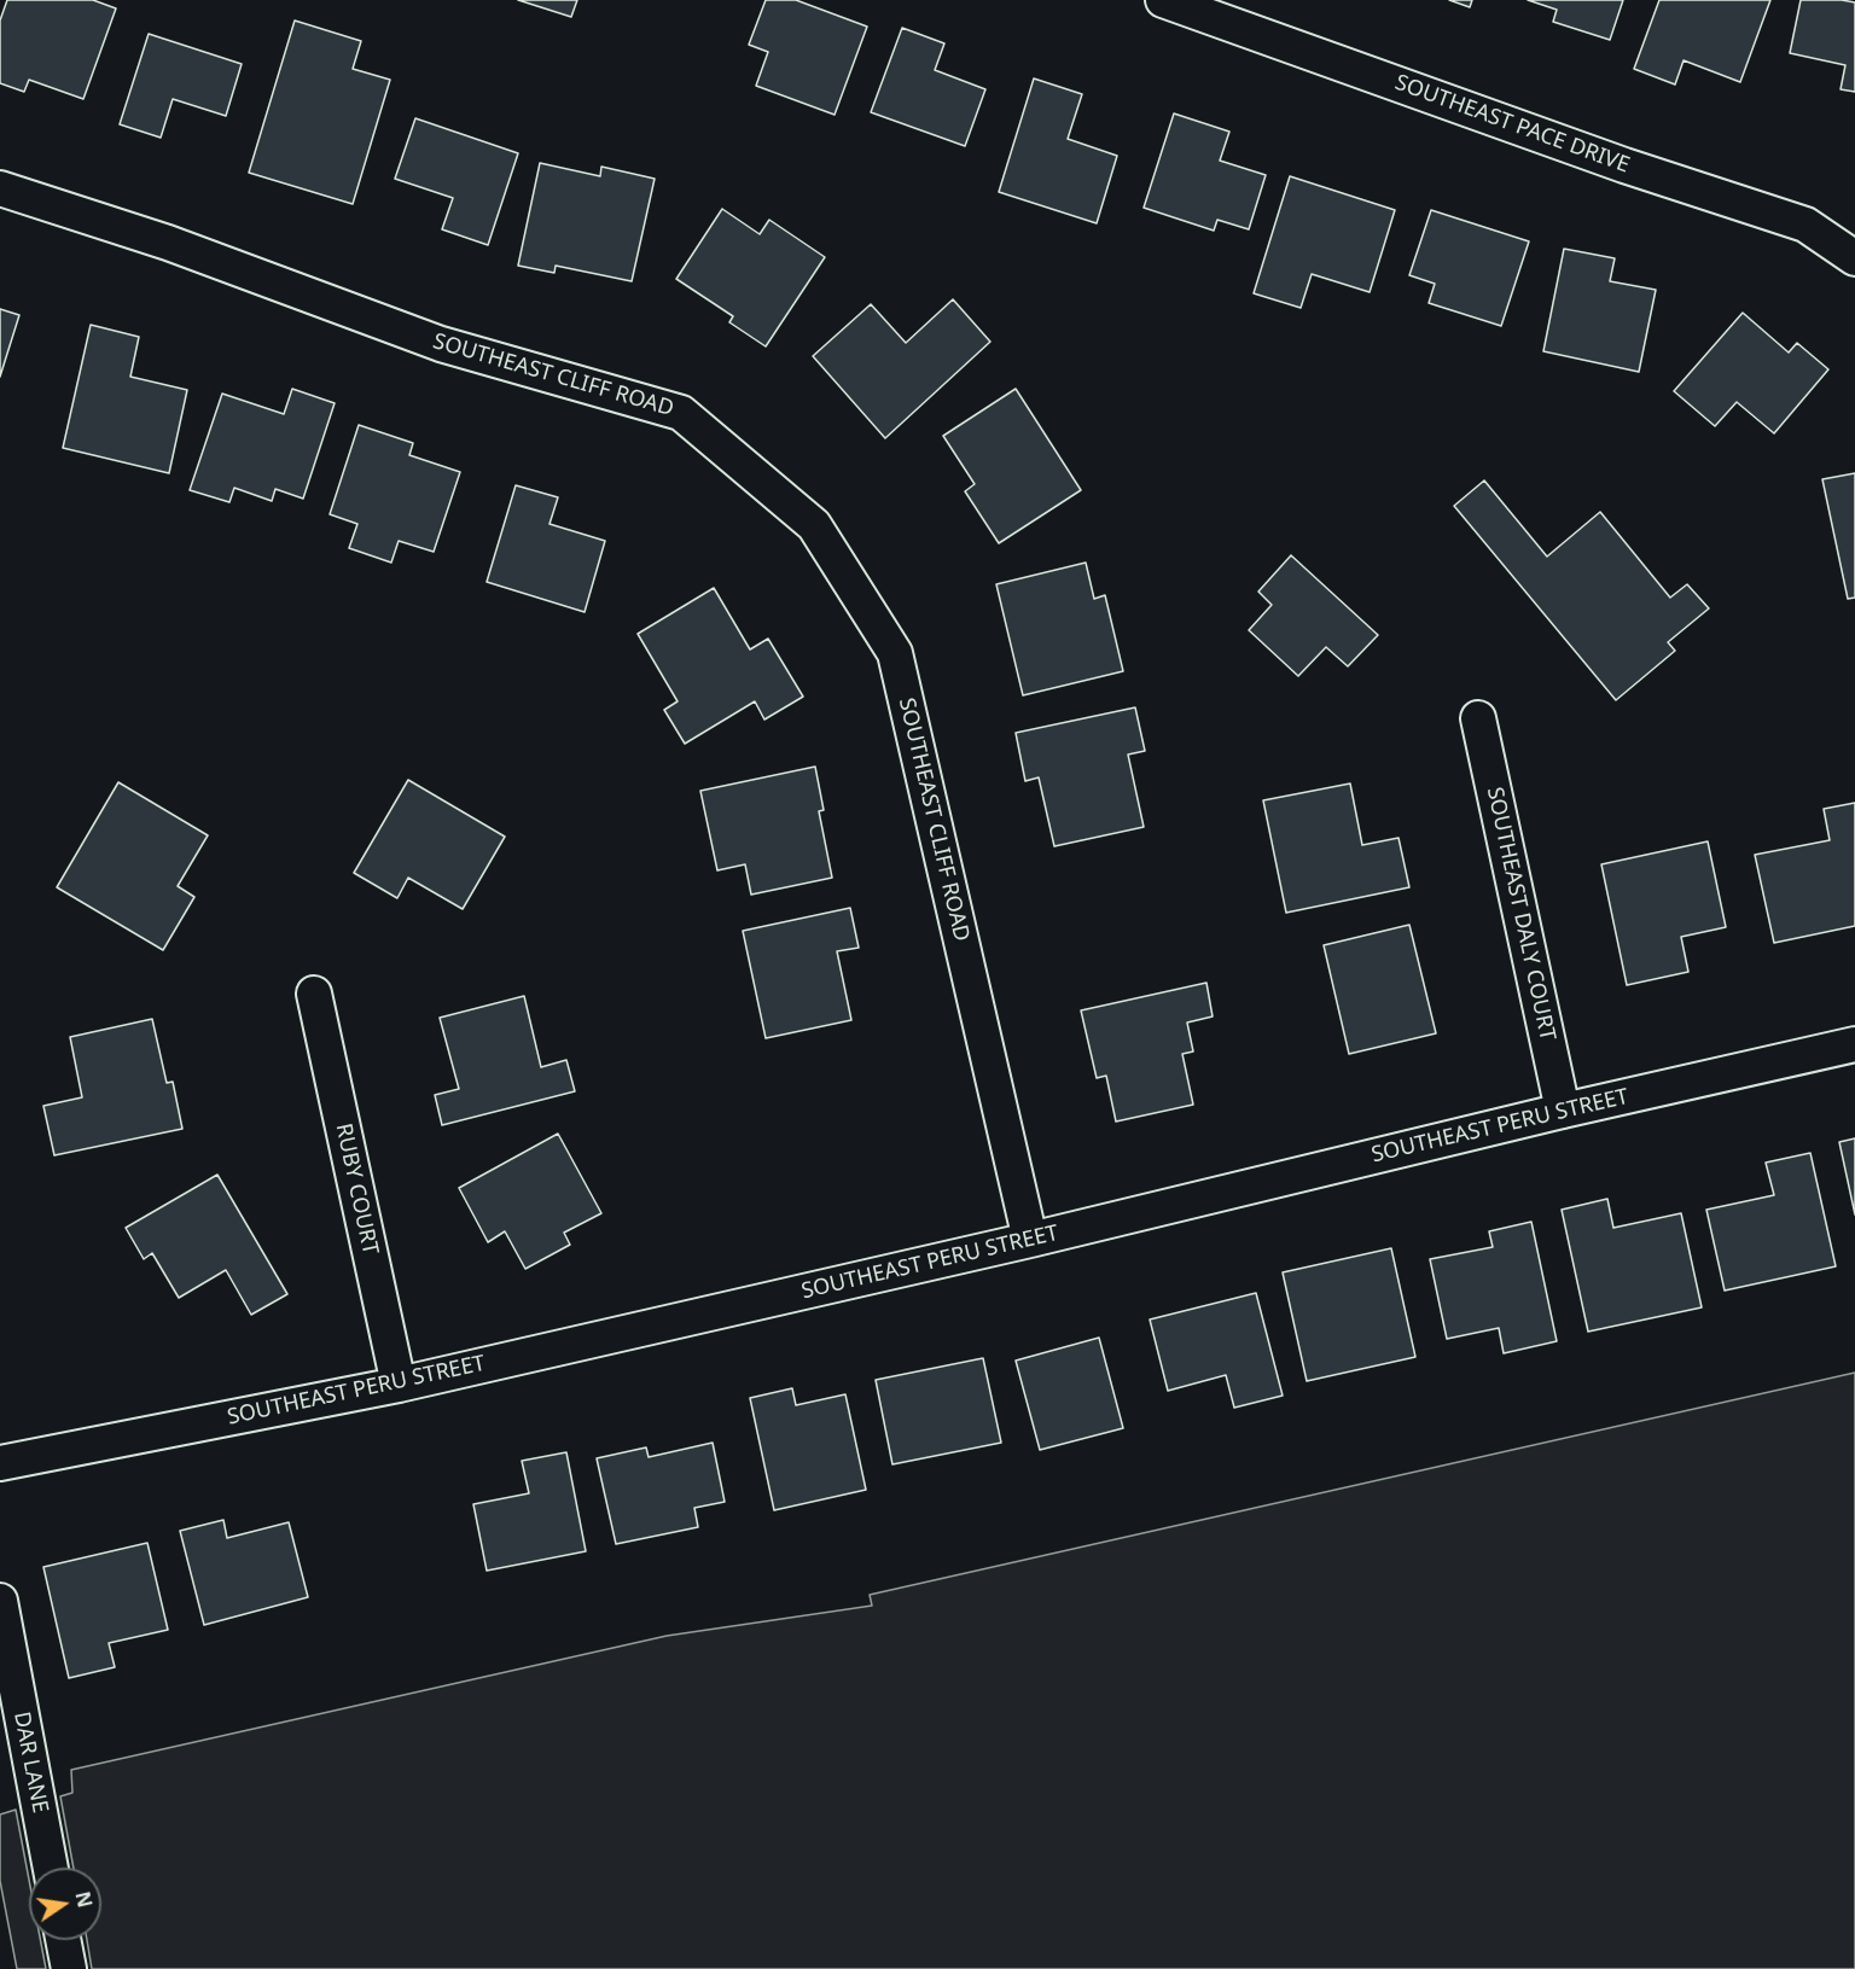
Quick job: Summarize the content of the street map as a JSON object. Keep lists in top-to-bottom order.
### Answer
{
  "streets": {
    "street": [
      "SOUTHEAST PACE DRIVE",
      "SOUTHEAST CLIFF ROAD",
      "SOUTHEAST DALY COURT",
      "SOUTHEAST PERU STREET",
      "RUBY COURT",
      "DAR LANE"
    ]
  },
  "crossings": [
    ["SOUTHEAST CLIFF ROAD", "SOUTHEAST PERU STREET"],
    ["SOUTHEAST DALY COURT", "SOUTHEAST PERU STREET"],
    ["SOUTHEAST PERU STREET", "RUBY COURT"]
  ],
  "north": "right"
}
